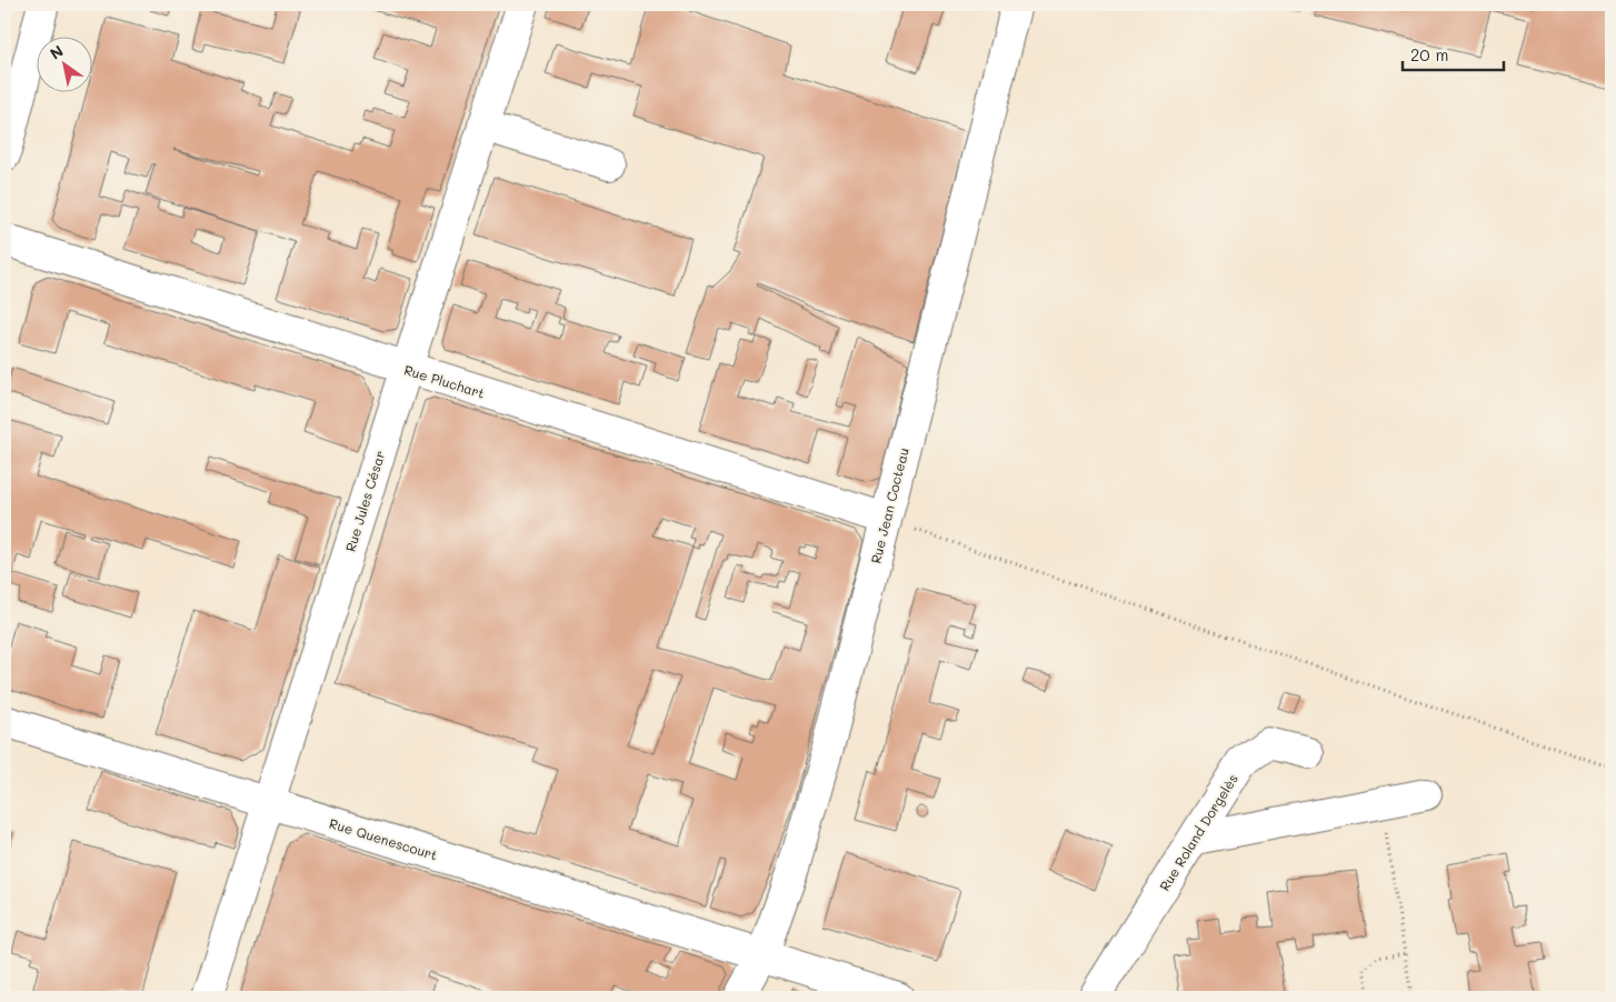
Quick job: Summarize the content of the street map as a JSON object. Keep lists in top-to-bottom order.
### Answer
{
  "streets": {
    "street": [
      "Rue Pluchart",
      "Rue Jules César",
      "Rue Jean Cocteau",
      "Rue Roland Dorgelès",
      "Rue Quenescourt"
    ]
  },
  "crossings": [
    ["Rue Pluchart", "Rue Jules César"],
    ["Rue Pluchart", "Rue Jean Cocteau"],
    ["Rue Jules César", "Rue Quenescourt"],
    ["Rue Jean Cocteau", "Rue Quenescourt"]
  ],
  "scale_bar": "20 m",
  "north": "top left"
}
